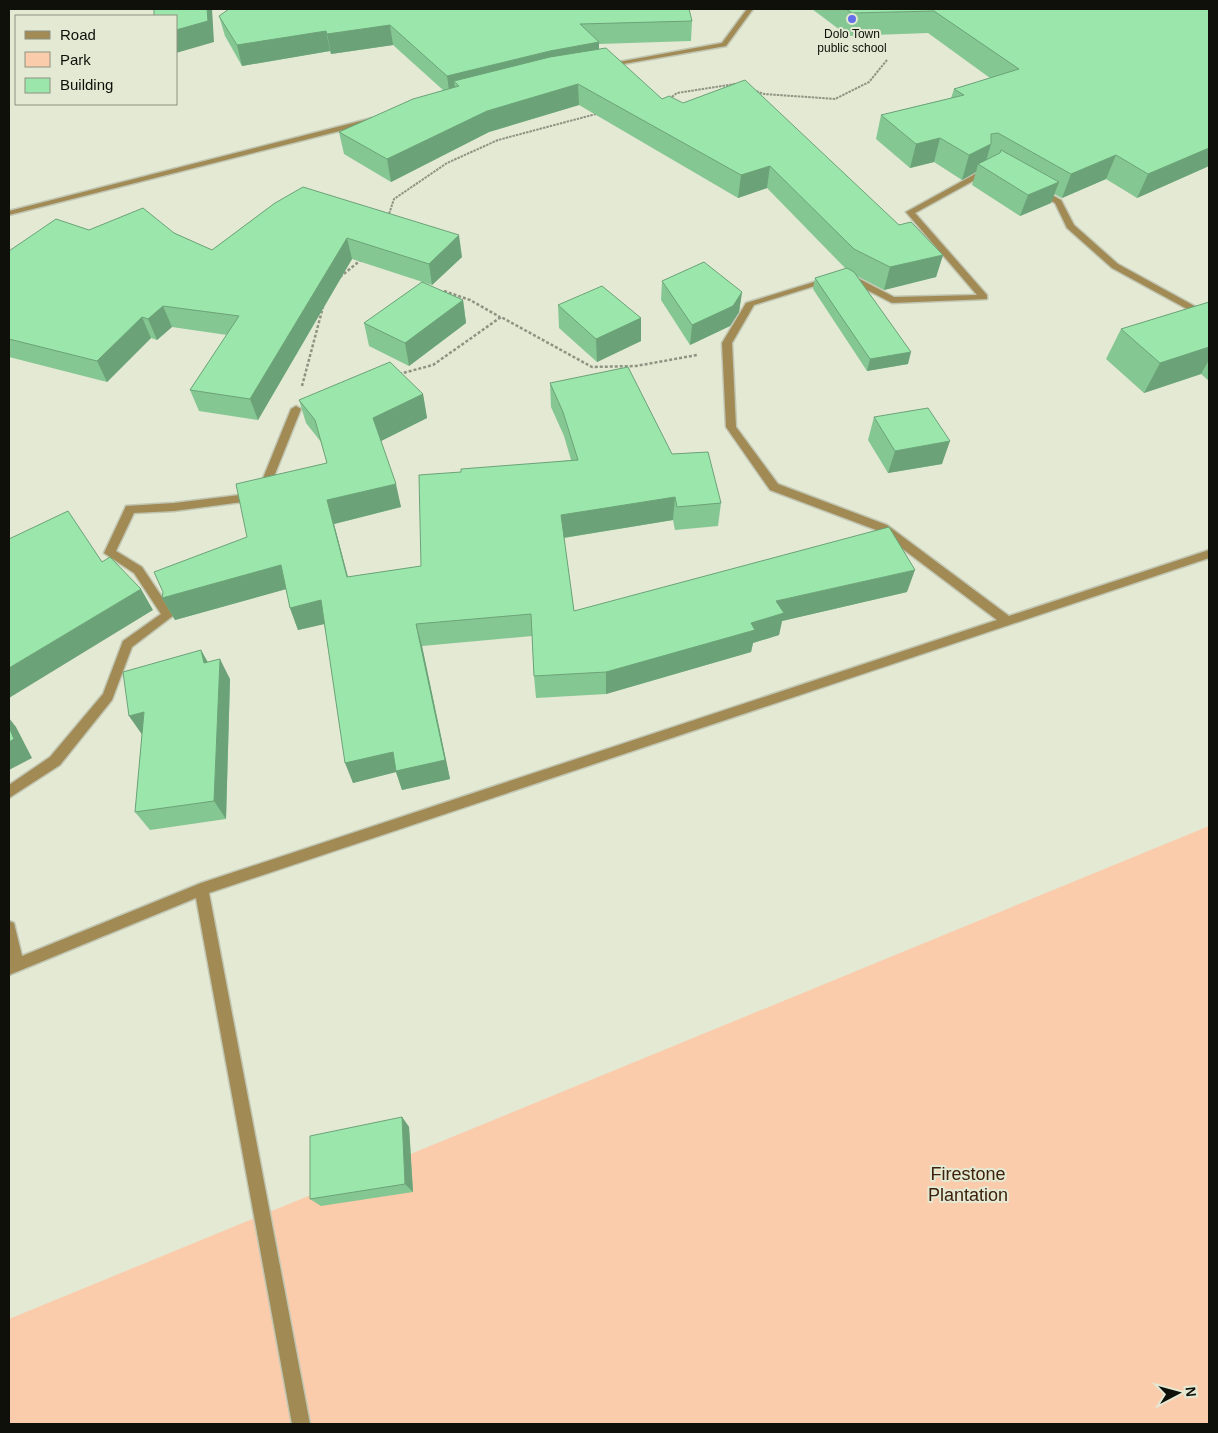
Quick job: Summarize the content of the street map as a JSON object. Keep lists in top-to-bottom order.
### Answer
{
  "parks": ["Firestone Plantation"],
  "places": ["Dolo Town public school"],
  "legend": ["Road", "Park", "Building"],
  "north": "right"
}
